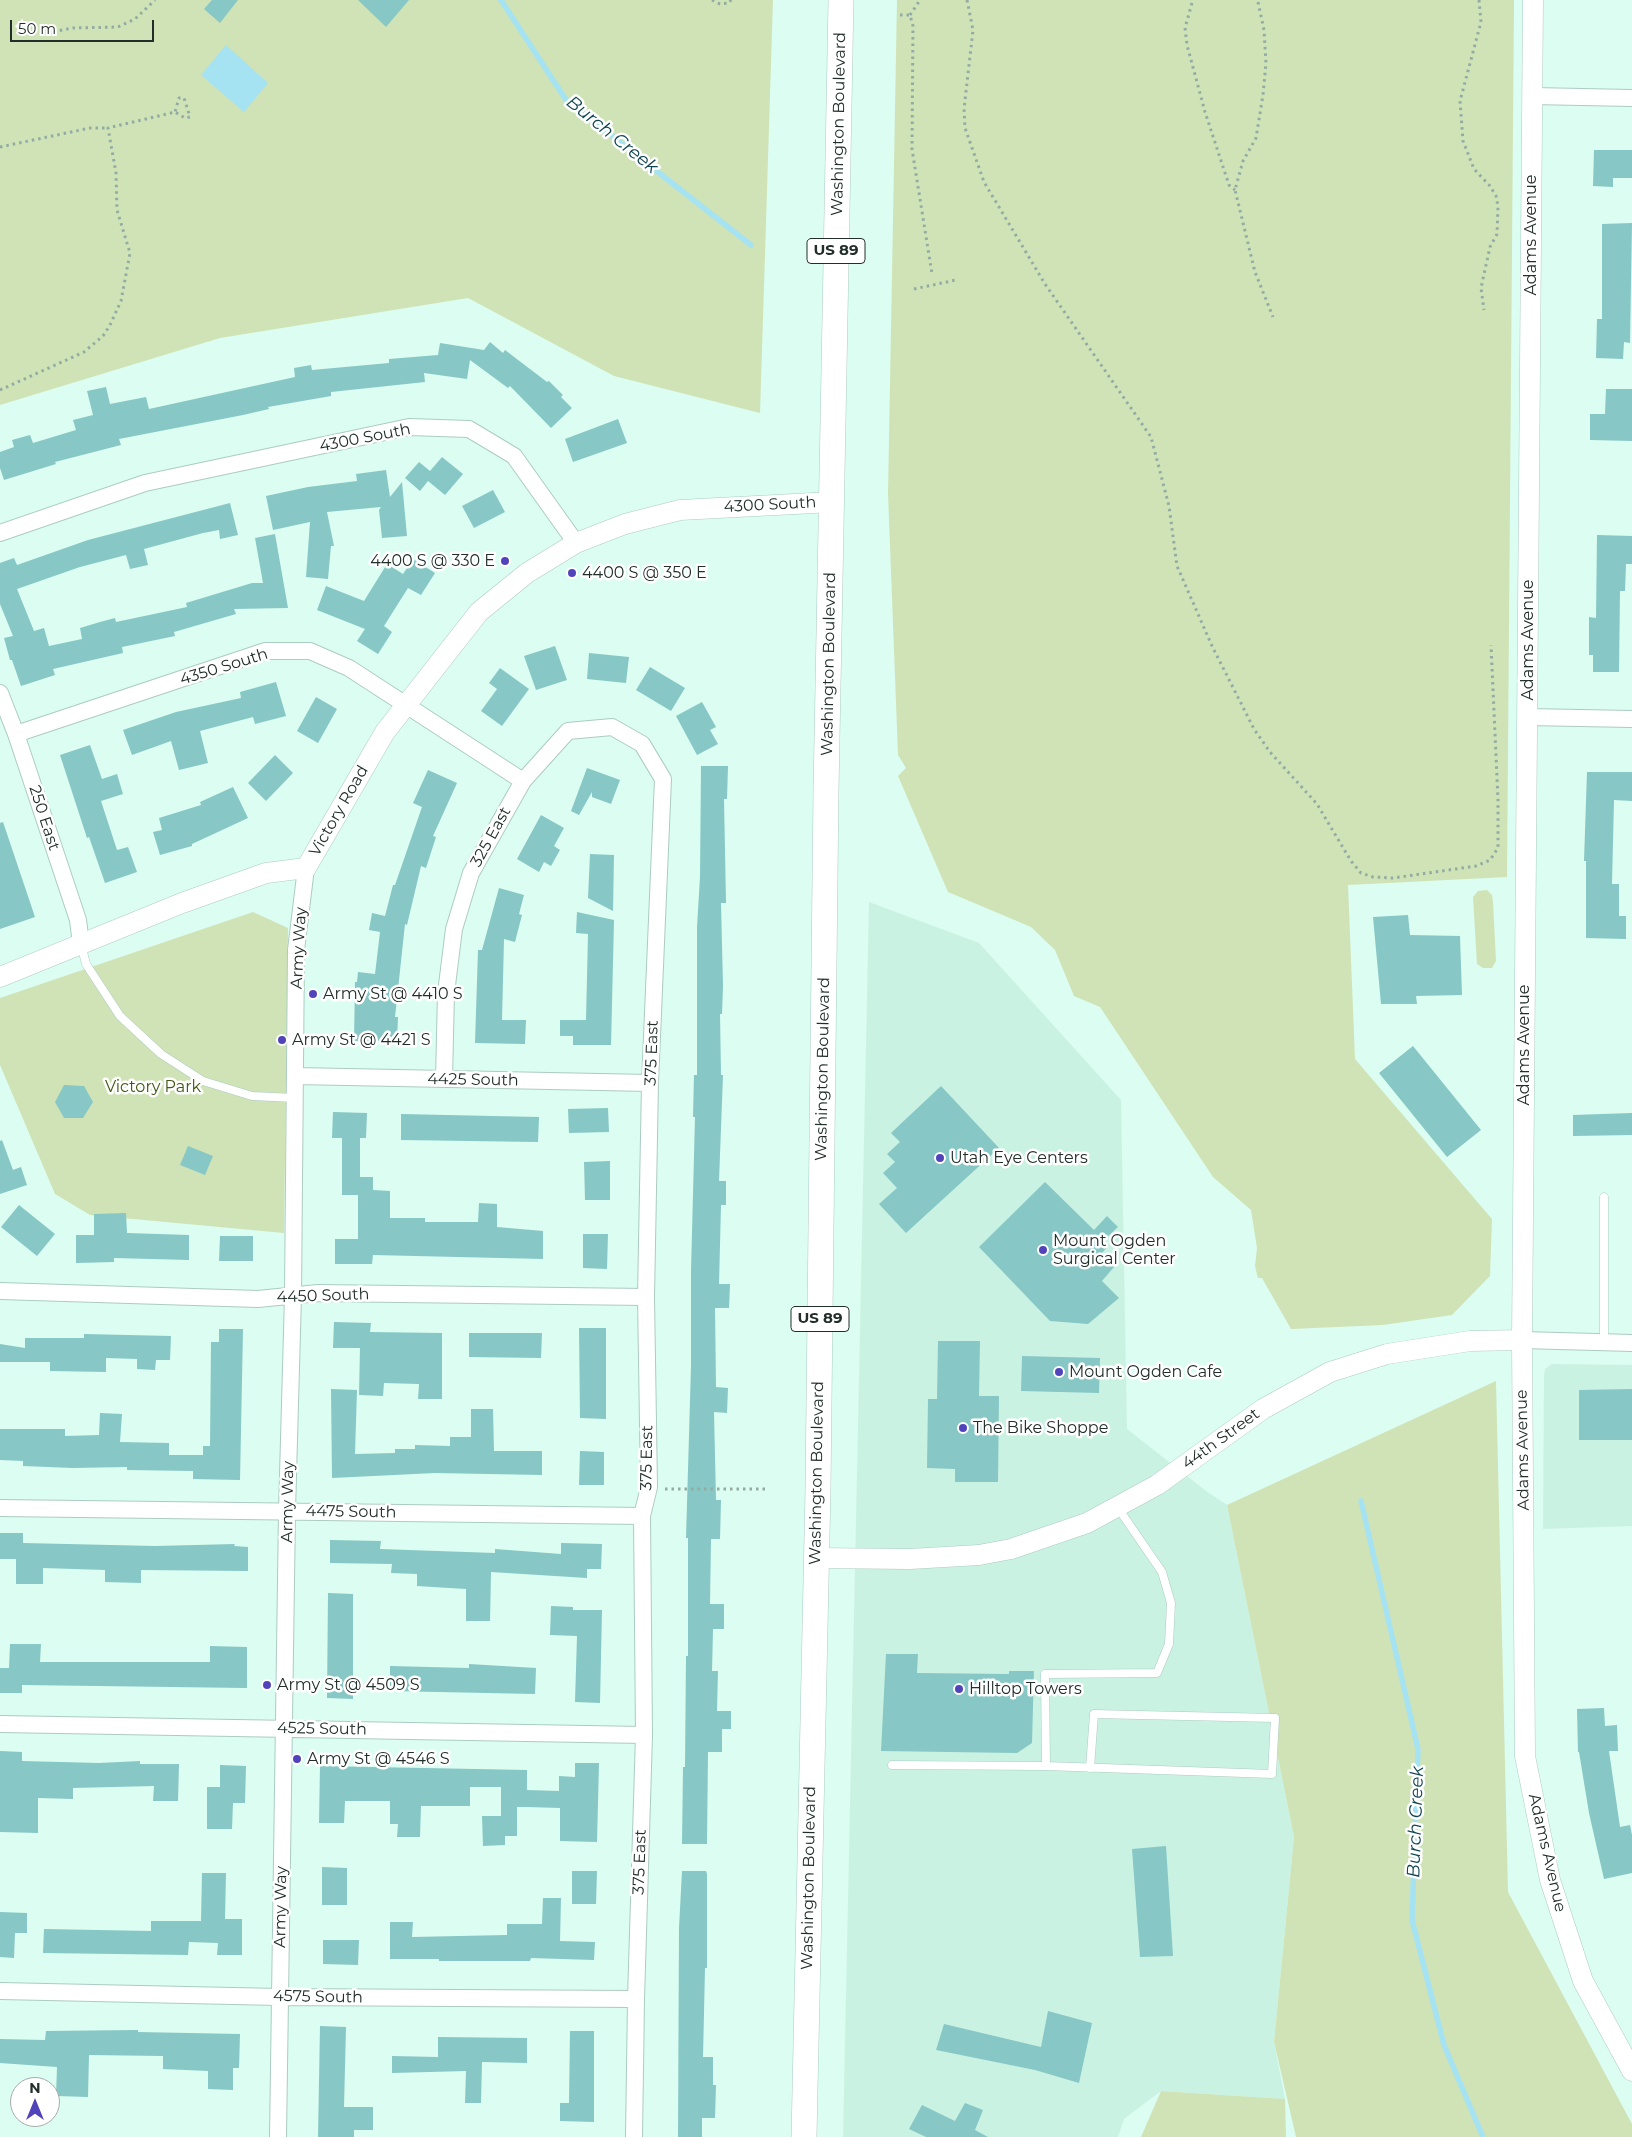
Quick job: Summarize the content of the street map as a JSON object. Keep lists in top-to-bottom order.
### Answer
{
  "streets": {
    "main road": ["Washington Boulevard", "US 89"],
    "street": [
      "Adams Avenue",
      "4300 South",
      "4350 South",
      "Victory Road",
      "250 East",
      "325 East",
      "Army Way",
      "375 East",
      "4425 South",
      "4450 South",
      "44th Street",
      "4475 South",
      "4525 South",
      "4575 South"
    ]
  },
  "crossings": [
    ["Washington Boulevard", "4300 South"],
    ["Washington Boulevard", "44th Street"],
    ["Adams Avenue", "44th Street"],
    ["4300 South", "Victory Road"],
    ["4350 South", "Victory Road"],
    ["4350 South", "250 East"],
    ["4350 South", "325 East"],
    ["Victory Road", "250 East"],
    ["Victory Road", "Army Way"],
    ["325 East", "375 East"],
    ["325 East", "4425 South"],
    ["Army Way", "4425 South"],
    ["Army Way", "4450 South"],
    ["Army Way", "4475 South"],
    ["Army Way", "4525 South"],
    ["Army Way", "4575 South"],
    ["375 East", "4425 South"],
    ["375 East", "4450 South"],
    ["375 East", "4475 South"],
    ["375 East", "4525 South"],
    ["375 East", "4575 South"]
  ],
  "water": ["Burch Creek"],
  "parks": ["Victory Park"],
  "places": [
    "4400 S @ 330 E",
    "4400 S @ 350 E",
    "Army St @ 4410 S",
    "Army St @ 4421 S",
    "Utah Eye Centers",
    "Mount Ogden Surgical Center",
    "Mount Ogden Cafe",
    "The Bike Shoppe",
    "Army St @ 4509 S",
    "Hilltop Towers",
    "Army St @ 4546 S"
  ],
  "scale_bar": "50 m",
  "north": "top"
}
